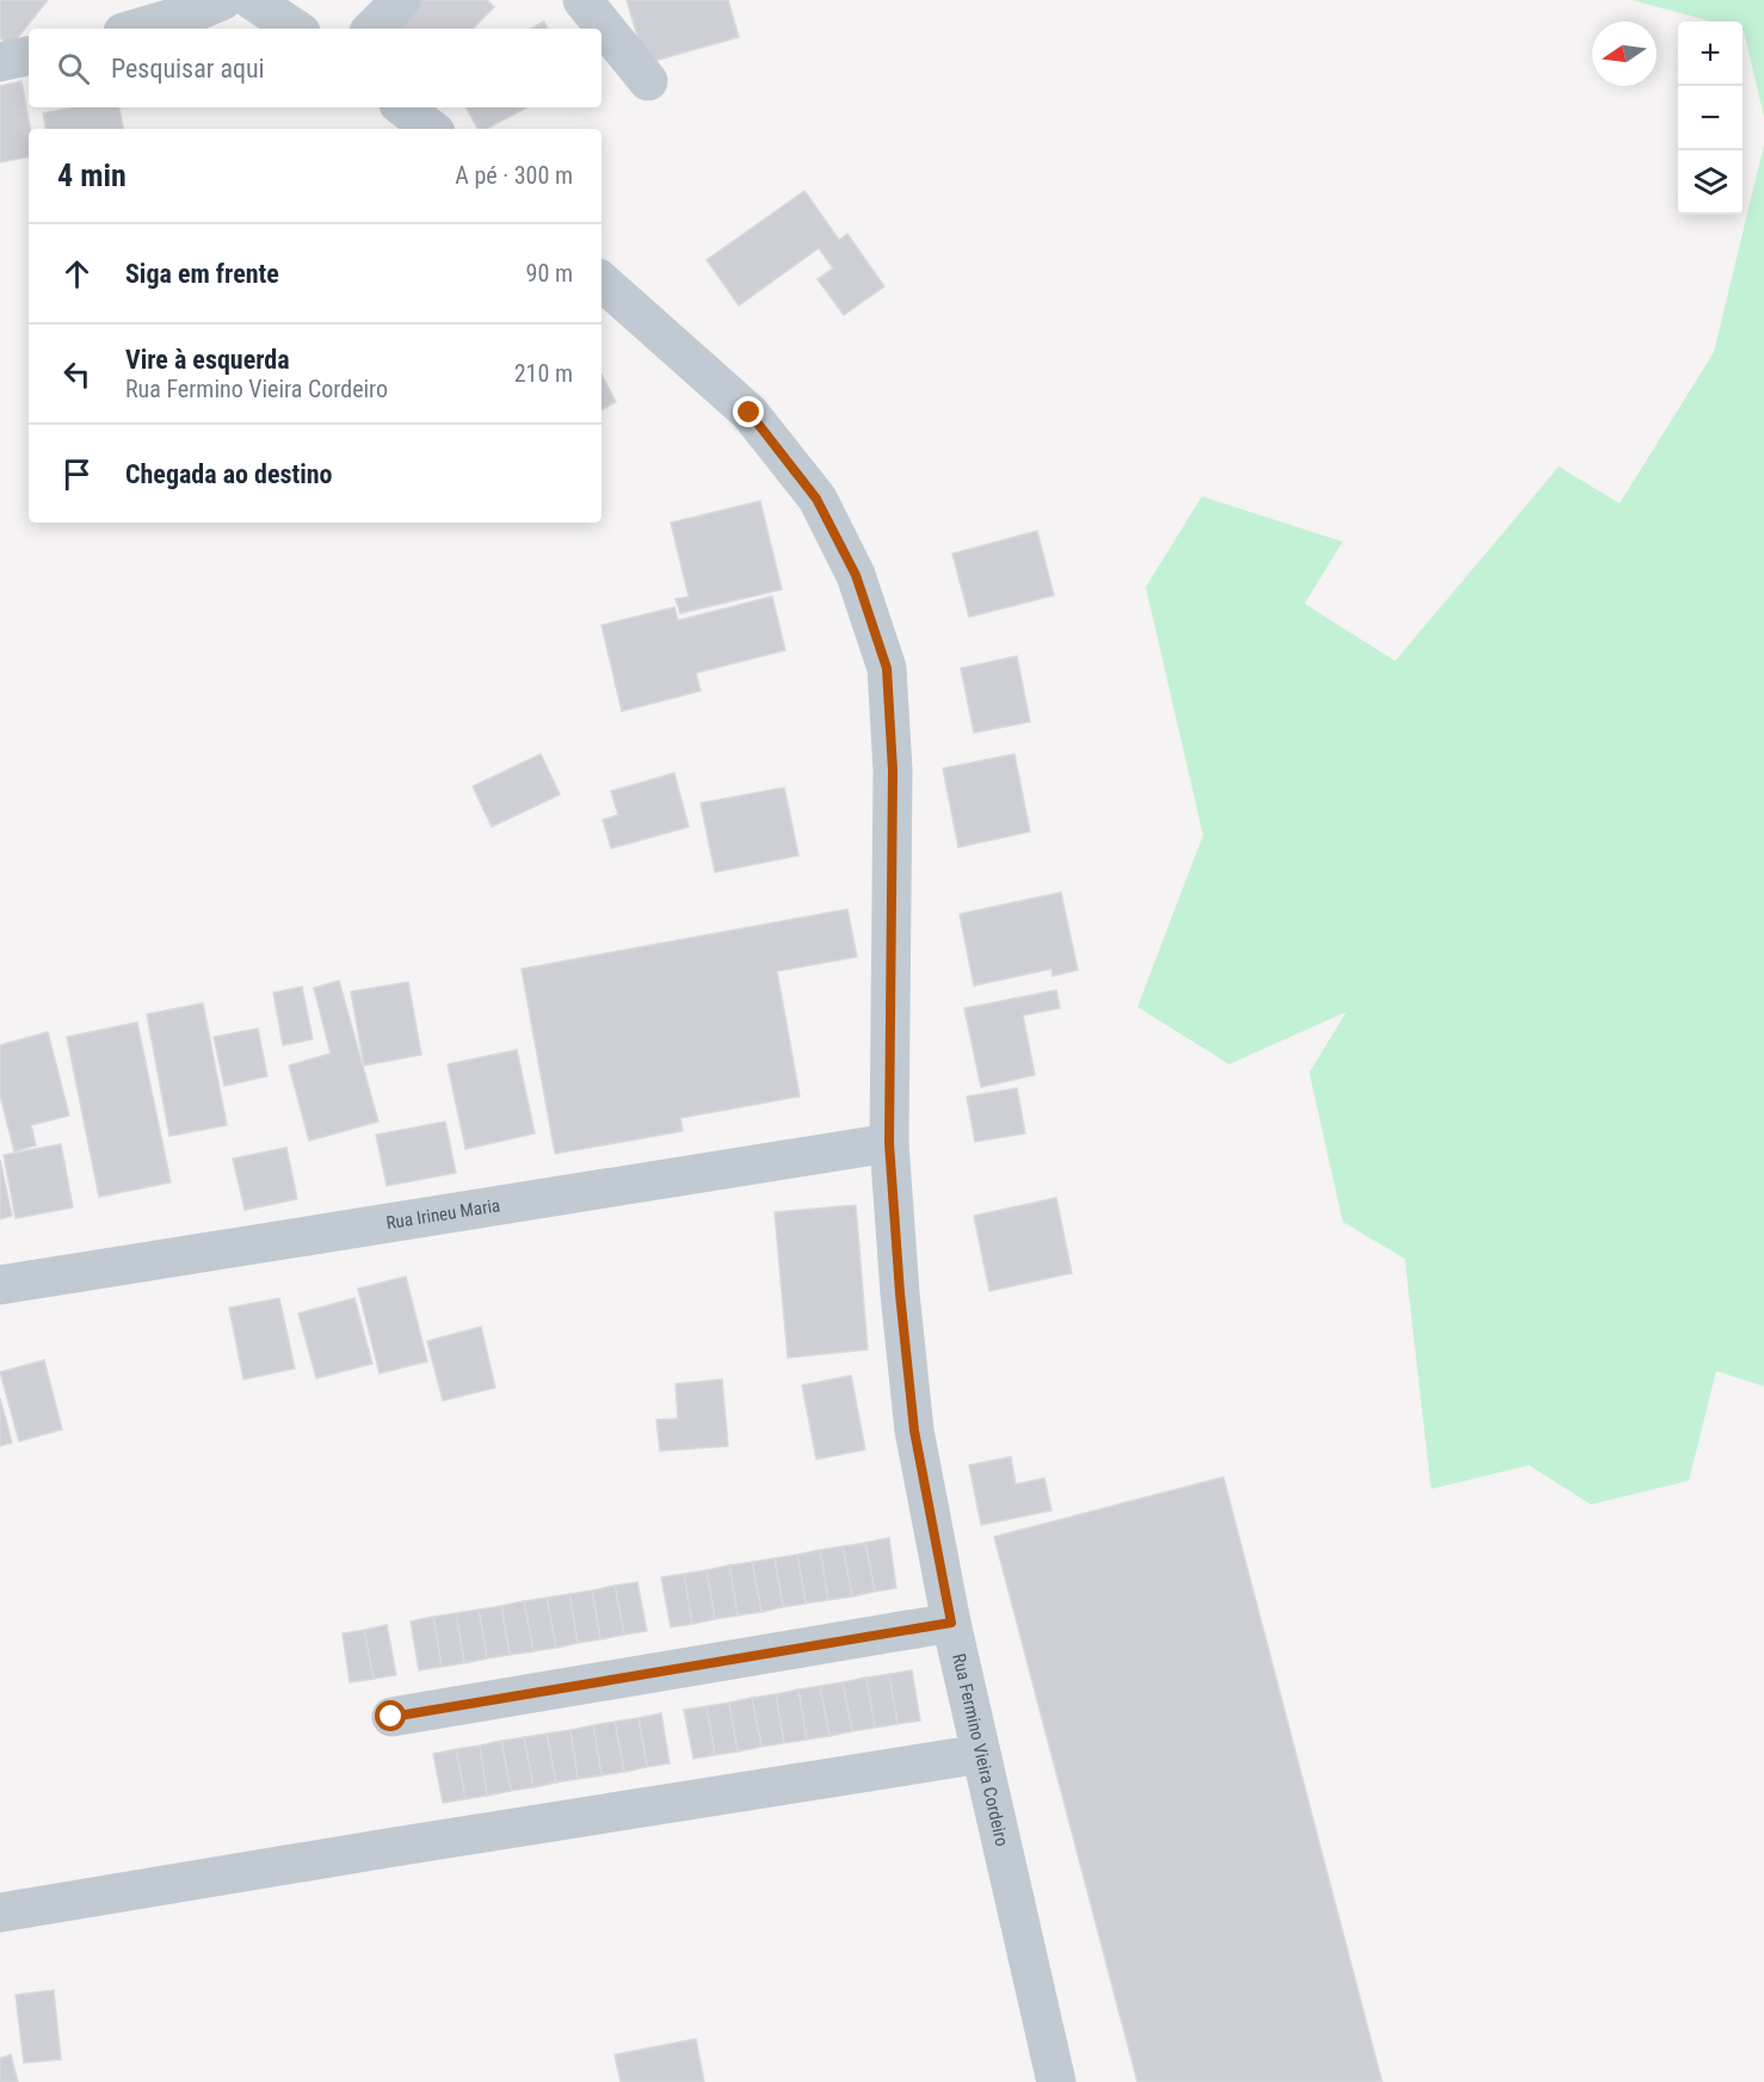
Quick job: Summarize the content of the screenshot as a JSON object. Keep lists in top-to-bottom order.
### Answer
{
  "streets": {
    "street": ["Rua Irineu Maria", "Rua Fermino Vieira Cordeiro"]
  },
  "crossings": [
    ["Rua Irineu Maria", "Rua Fermino Vieira Cordeiro"]
  ],
  "north": "left",
  "page": {
    "map_buttons": ["+", "−"],
    "search": "Pesquisar aqui",
    "heading": ["4 min", "A pé · 300 m"],
    "list": [
      ["Siga em frente", "90 m"],
      ["Vire à esquerda", "Rua Fermino Vieira Cordeiro", "210 m"],
      "Chegada ao destino"
    ]
  }
}
